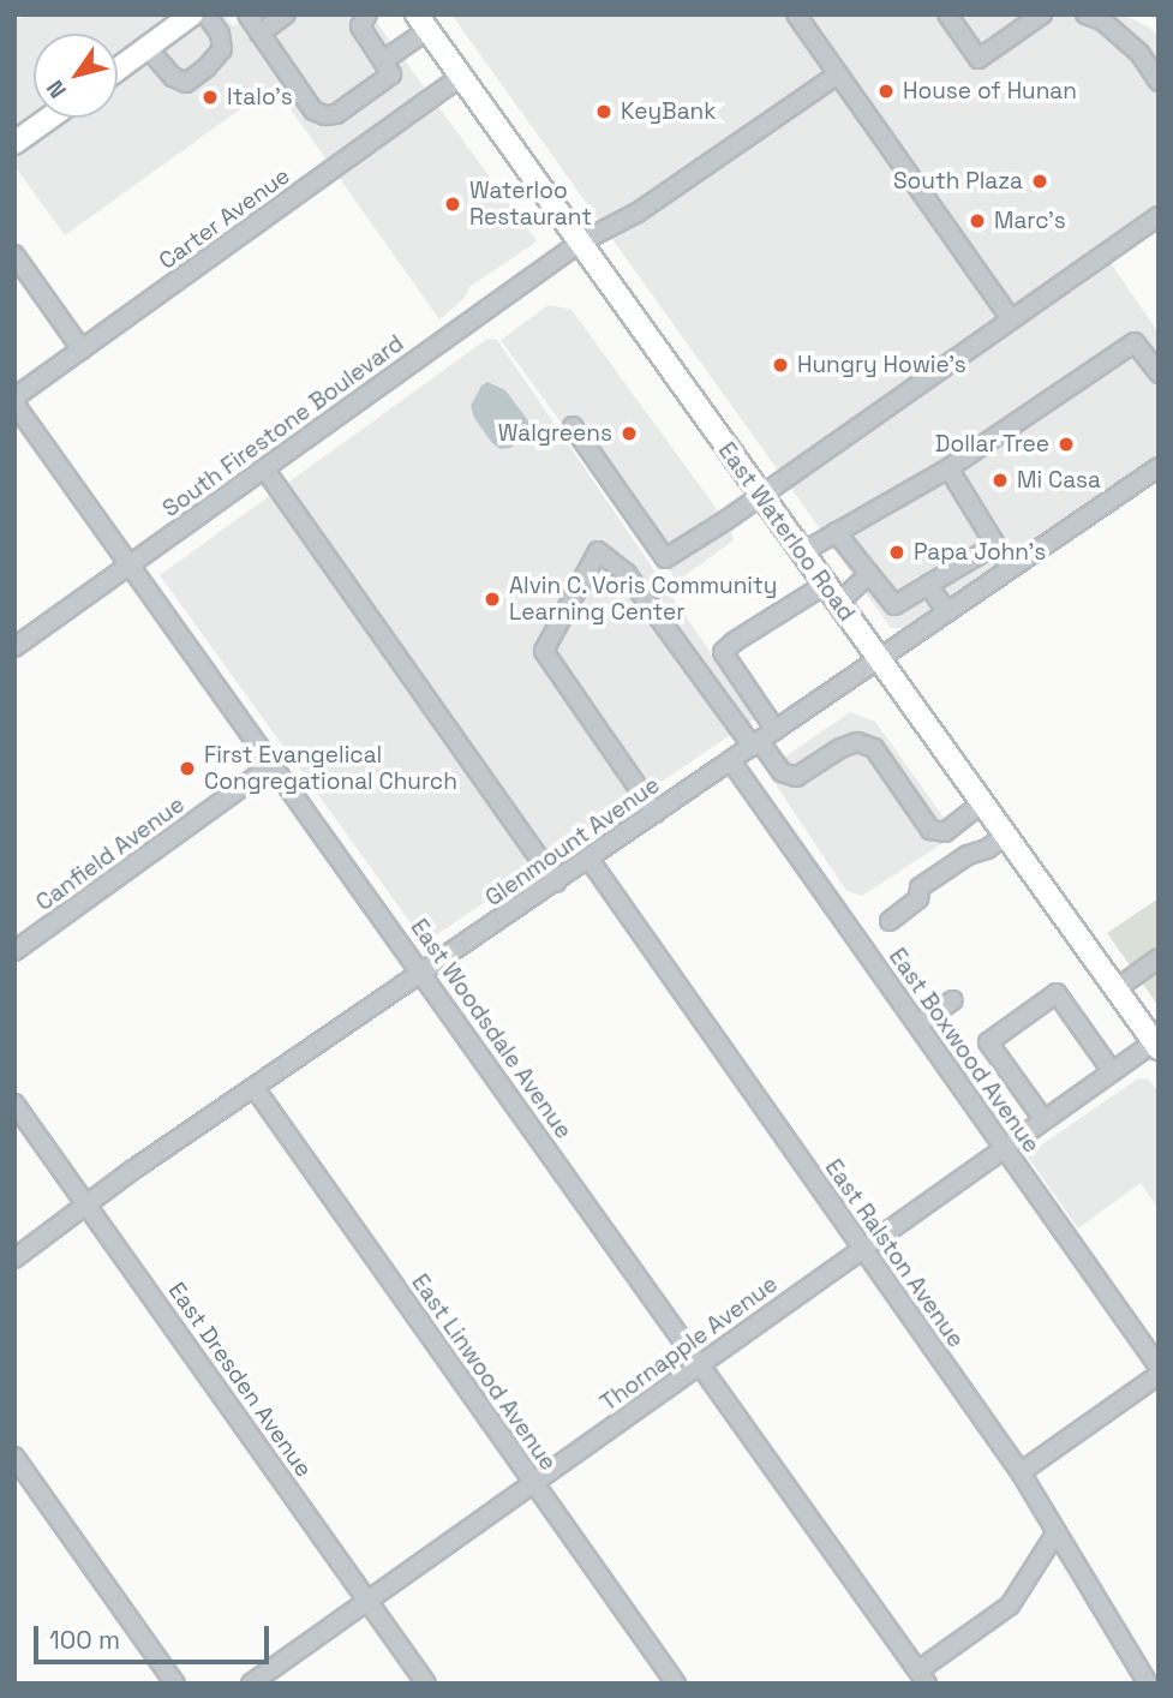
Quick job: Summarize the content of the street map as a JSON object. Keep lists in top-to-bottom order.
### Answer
{
  "streets": {
    "main road": ["East Waterloo Road"],
    "street": [
      "Carter Avenue",
      "South Firestone Boulevard",
      "Glenmount Avenue",
      "Canfield Avenue",
      "East Woodsdale Avenue",
      "East Boxwood Avenue",
      "East Ralston Avenue",
      "Thornapple Avenue",
      "East Linwood Avenue",
      "East Dresden Avenue"
    ]
  },
  "crossings": [
    ["Carter Avenue", "East Waterloo Road"],
    ["Carter Avenue", "East Woodsdale Avenue"],
    ["South Firestone Boulevard", "East Waterloo Road"],
    ["South Firestone Boulevard", "East Woodsdale Avenue"],
    ["East Waterloo Road", "Glenmount Avenue"],
    ["East Waterloo Road", "Thornapple Avenue"],
    ["Glenmount Avenue", "East Woodsdale Avenue"],
    ["Glenmount Avenue", "East Boxwood Avenue"],
    ["Glenmount Avenue", "East Ralston Avenue"],
    ["Glenmount Avenue", "East Linwood Avenue"],
    ["Glenmount Avenue", "East Dresden Avenue"],
    ["Canfield Avenue", "East Woodsdale Avenue"],
    ["East Woodsdale Avenue", "Thornapple Avenue"],
    ["East Boxwood Avenue", "Thornapple Avenue"],
    ["East Ralston Avenue", "Thornapple Avenue"],
    ["Thornapple Avenue", "East Linwood Avenue"],
    ["Thornapple Avenue", "East Dresden Avenue"]
  ],
  "places": [
    "House of Hunan",
    "Italo's",
    "KeyBank",
    "South Plaza",
    "Waterloo Restaurant",
    "Marc's",
    "Hungry Howie's",
    "Walgreens",
    "Dollar Tree",
    "Mi Casa",
    "Papa John's",
    "Alvin C. Voris Community Learning Center",
    "First Evangelical Congregational Church"
  ],
  "scale_bar": "100 m",
  "north": "bottom left"
}
